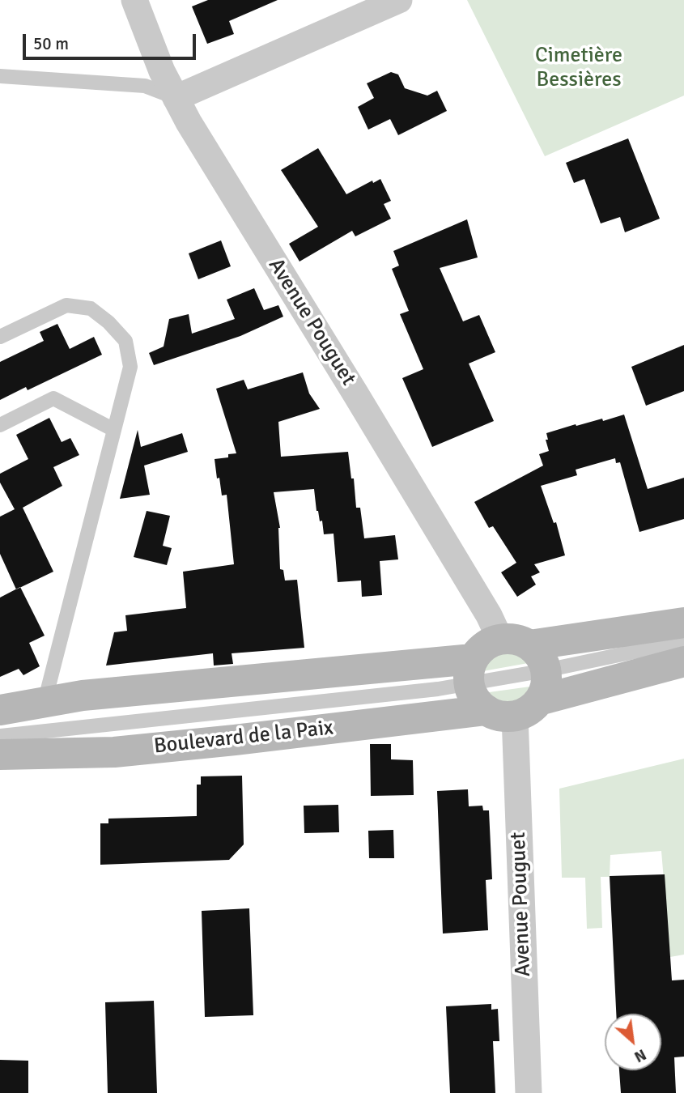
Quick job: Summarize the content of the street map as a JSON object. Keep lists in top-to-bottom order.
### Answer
{
  "streets": {
    "main road": ["Boulevard de la Paix"],
    "street": ["Avenue Pouguet"]
  },
  "crossings": [
    ["Avenue Pouguet", "Boulevard de la Paix"]
  ],
  "parks": ["Cimetière Bessières"],
  "scale_bar": "50 m",
  "north": "bottom right"
}
